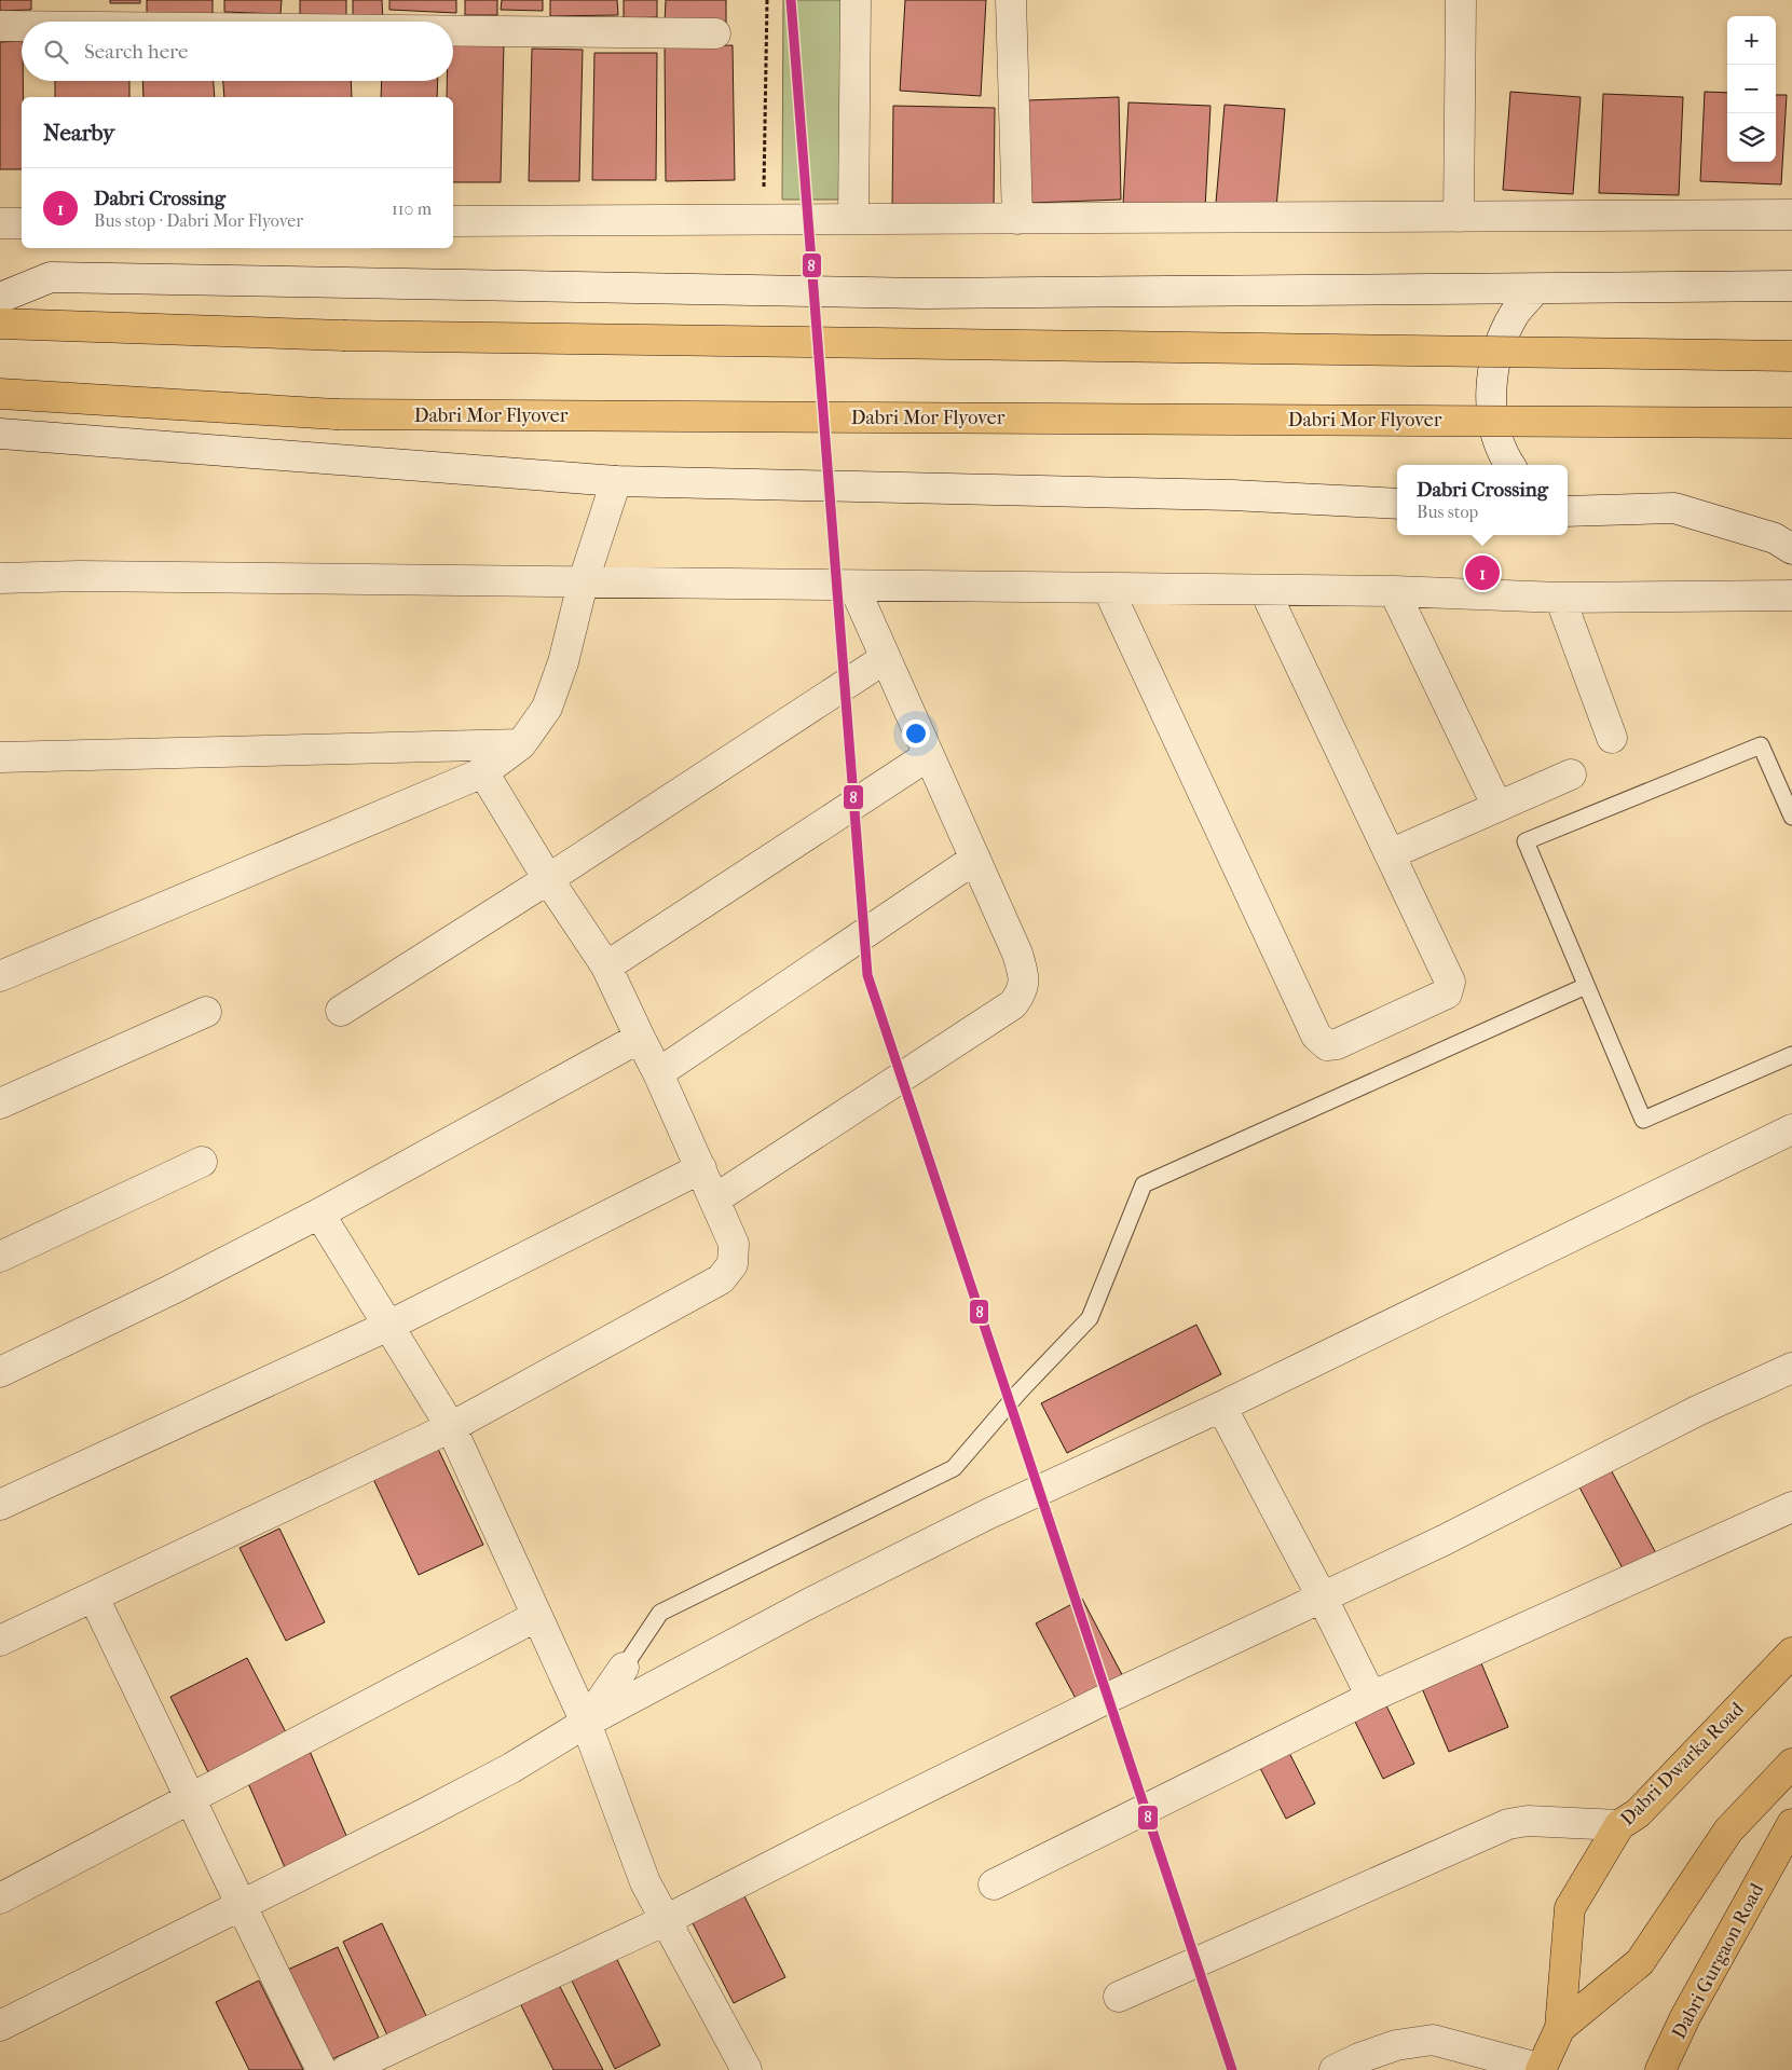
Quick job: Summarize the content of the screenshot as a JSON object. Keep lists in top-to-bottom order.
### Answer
{
  "streets": {
    "main road": ["Dabri Mor Flyover", "Dabri Dwarka Road", "Dabri Gurgaon Road"]
  },
  "lines": ["transit line 8"],
  "page": {
    "map_buttons": ["+", "−"],
    "search": "Search here",
    "heading": "Nearby",
    "list": [
      {
        "mark": "1",
        "name": "Dabri Crossing",
        "note": "Bus stop · Dabri Mor Flyover",
        "value": "110 m"
      }
    ],
    "popup": ["Dabri Crossing", "Bus stop"],
    "pins": "1"
  }
}
